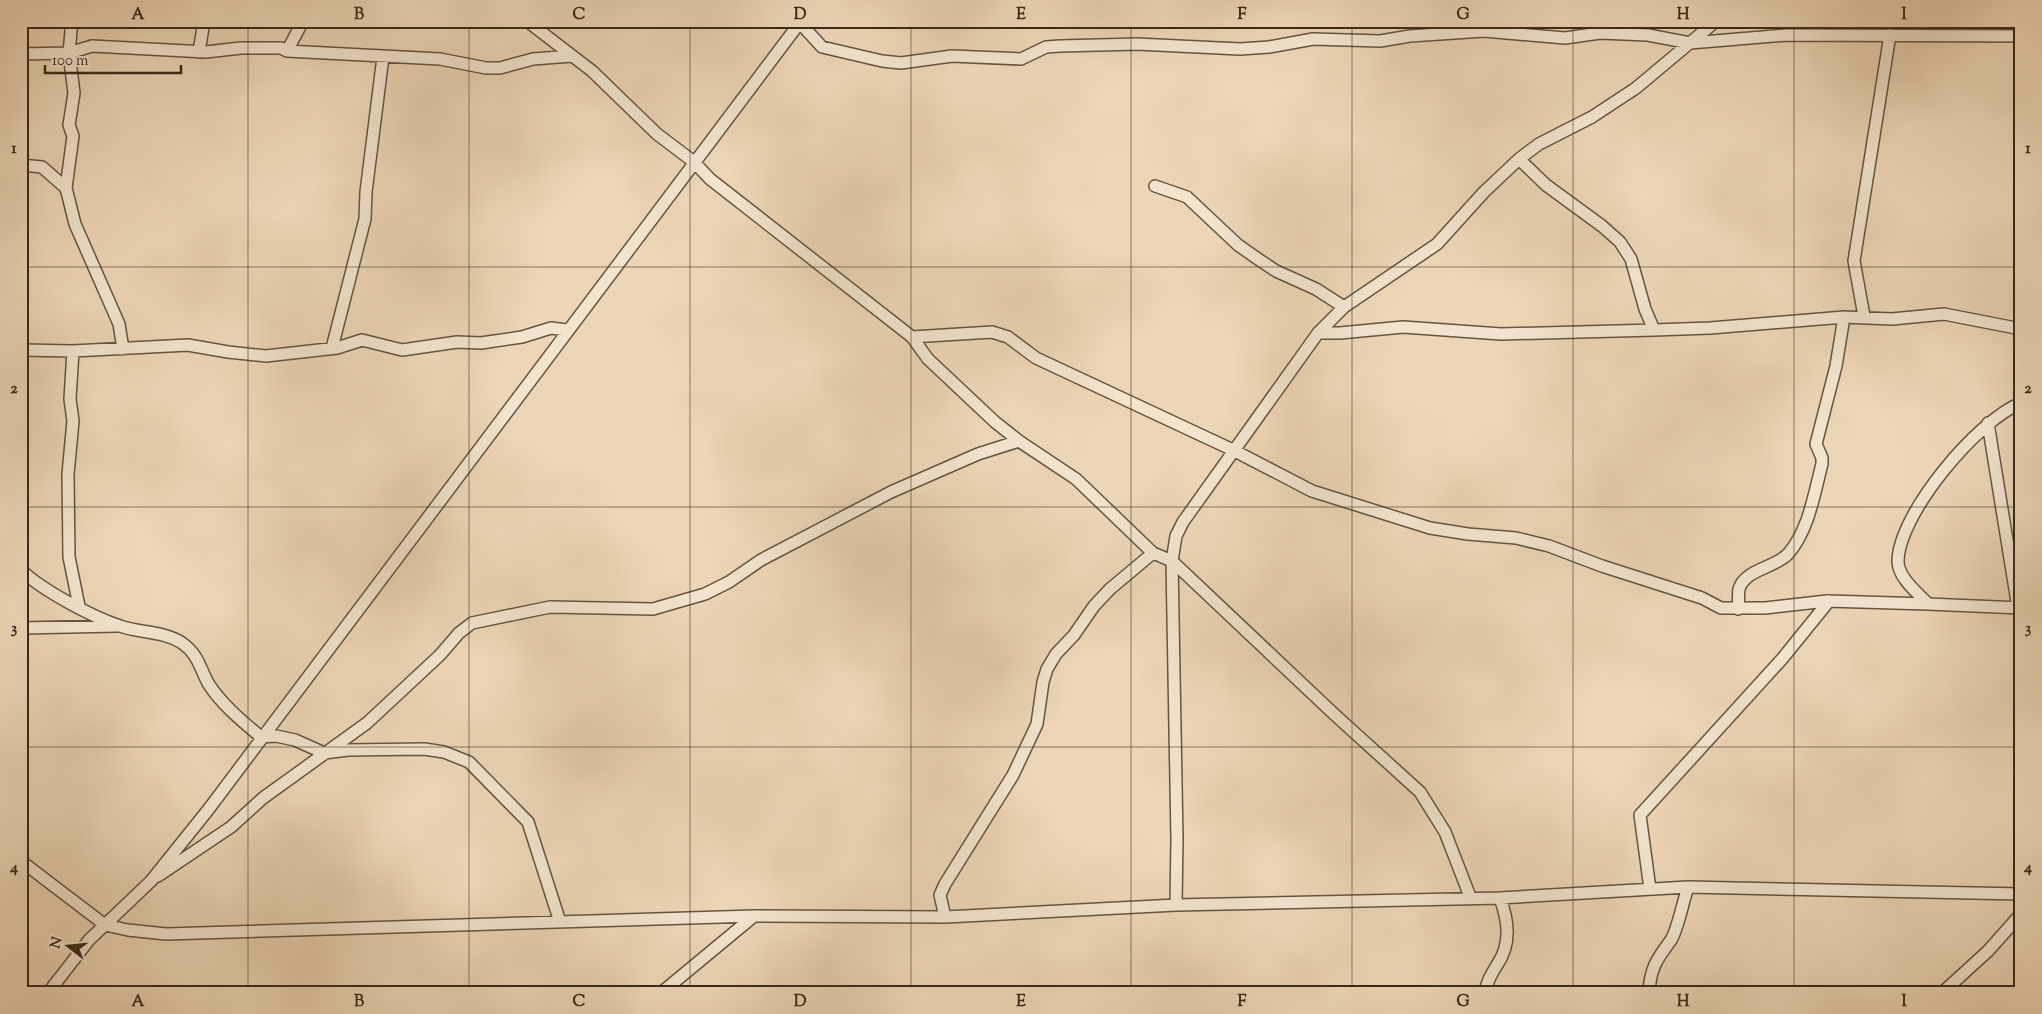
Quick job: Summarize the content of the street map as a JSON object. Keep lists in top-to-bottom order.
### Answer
{
  "scale_bar": "100 m",
  "north": "left",
  "grid": {
    "columns": [
      "A",
      "B",
      "C",
      "D",
      "E",
      "F",
      "G",
      "H",
      "I"
    ],
    "rows": [
      "1",
      "2",
      "3",
      "4"
    ]
  }
}
